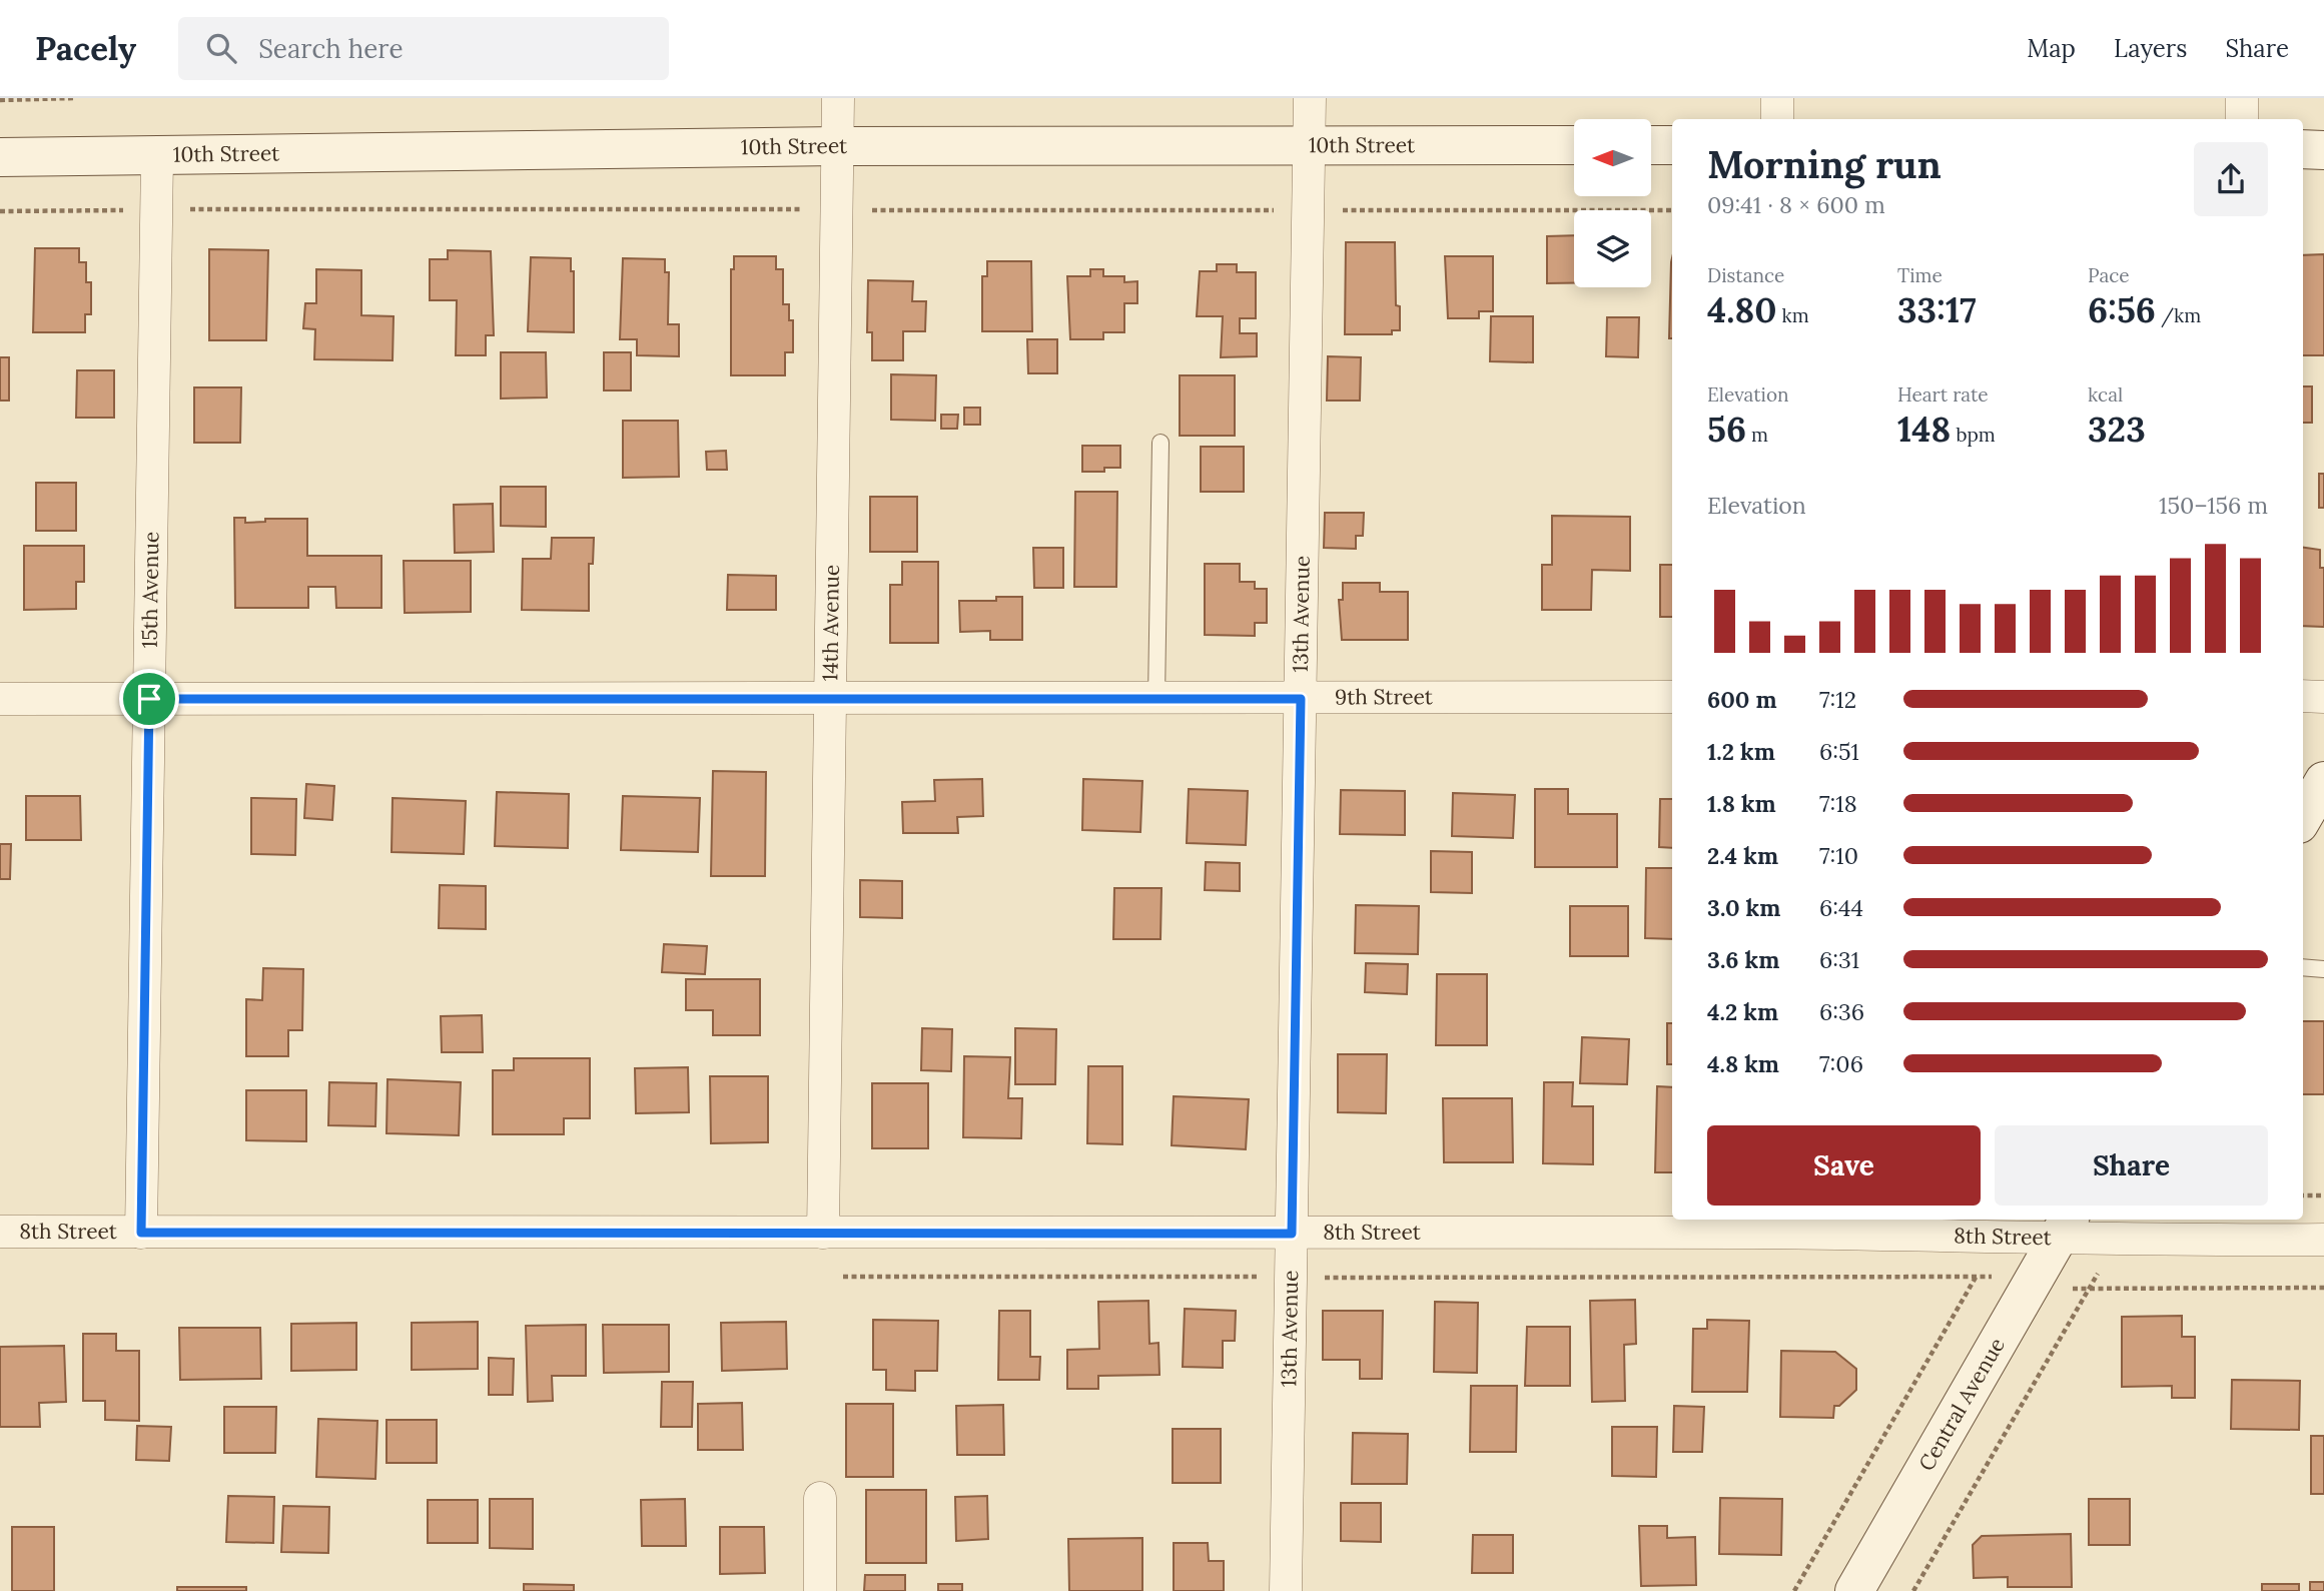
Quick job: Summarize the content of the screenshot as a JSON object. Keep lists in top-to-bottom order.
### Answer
{
  "streets": {
    "street": [
      "10th Street",
      "15th Avenue",
      "13th Avenue",
      "14th Avenue",
      "9th Street",
      "8th Street",
      "Central Avenue"
    ]
  },
  "crossings": [
    ["10th Street", "15th Avenue"],
    ["10th Street", "13th Avenue"],
    ["10th Street", "14th Avenue"],
    ["15th Avenue", "9th Street"],
    ["15th Avenue", "8th Street"],
    ["13th Avenue", "9th Street"],
    ["13th Avenue", "8th Street"],
    ["14th Avenue", "9th Street"],
    ["14th Avenue", "8th Street"],
    ["8th Street", "Central Avenue"]
  ],
  "north": "left",
  "page": {
    "header": "Pacely",
    "search": "Search here",
    "nav": ["Map", "Layers", "Share"],
    "heading": ["Morning run", "09:41 · 8 × 600 m"],
    "stats": [
      ["Distance", "4.80 km"],
      ["Time", "33:17"],
      ["Pace", "6:56 /km"],
      ["Elevation", "56 m"],
      ["Heart rate", "148 bpm"],
      ["kcal", "323"]
    ],
    "chart": ["Elevation", "150–156 m"],
    "list": [
      {
        "name": "600 m",
        "note": "7:12"
      },
      {
        "name": "1.2 km",
        "note": "6:51"
      },
      {
        "name": "1.8 km",
        "note": "7:18"
      },
      {
        "name": "2.4 km",
        "note": "7:10"
      },
      {
        "name": "3.0 km",
        "note": "6:44"
      },
      {
        "name": "3.6 km",
        "note": "6:31"
      },
      {
        "name": "4.2 km",
        "note": "6:36"
      },
      {
        "name": "4.8 km",
        "note": "7:06"
      }
    ],
    "buttons": ["Save", "Share"]
  }
}
